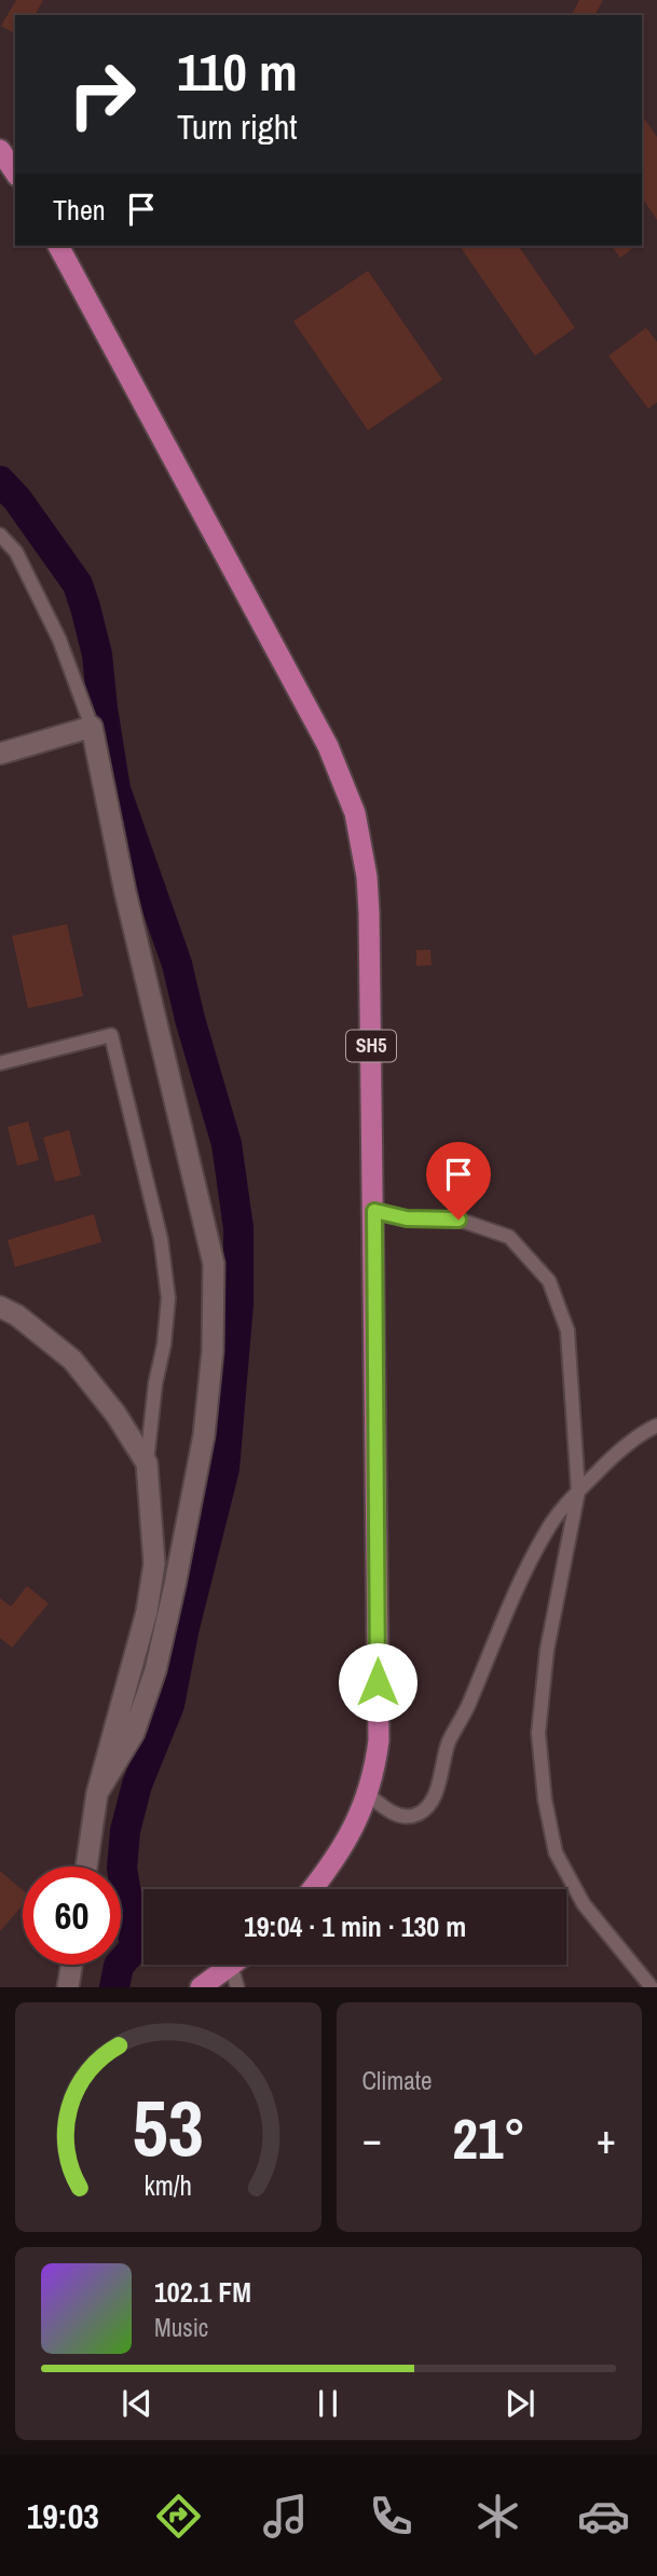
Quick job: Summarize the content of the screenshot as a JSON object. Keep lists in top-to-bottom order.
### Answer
{
  "streets": {
    "main road": ["SH5"]
  },
  "page": {
    "turn": ["110 m", "Turn right"],
    "then": "Then",
    "limit": "60",
    "trip": "19:04 · 1 min · 130 m",
    "tile": "Climate",
    "heat": ["−", "21°", "+"],
    "song": ["102.1 FM", "Music"],
    "tabs": "19:03",
    "gauge": ["53", "km/h"]
  }
}
